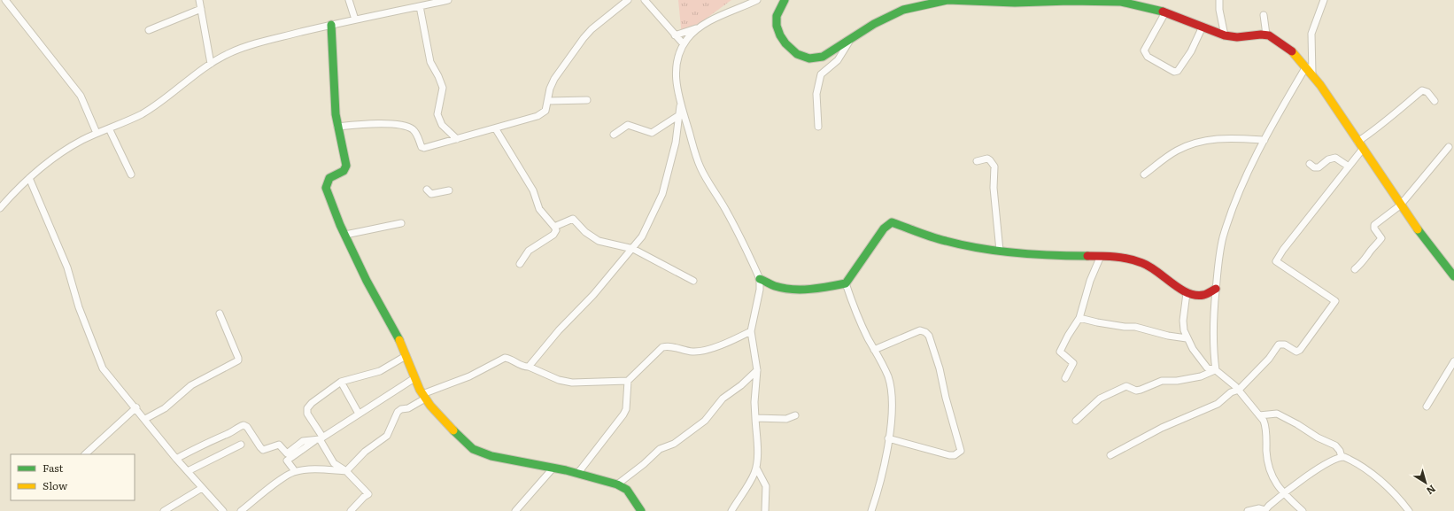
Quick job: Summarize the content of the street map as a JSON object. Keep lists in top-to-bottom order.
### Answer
{
  "legend": ["Fast", "Slow"],
  "north": "bottom right"
}
